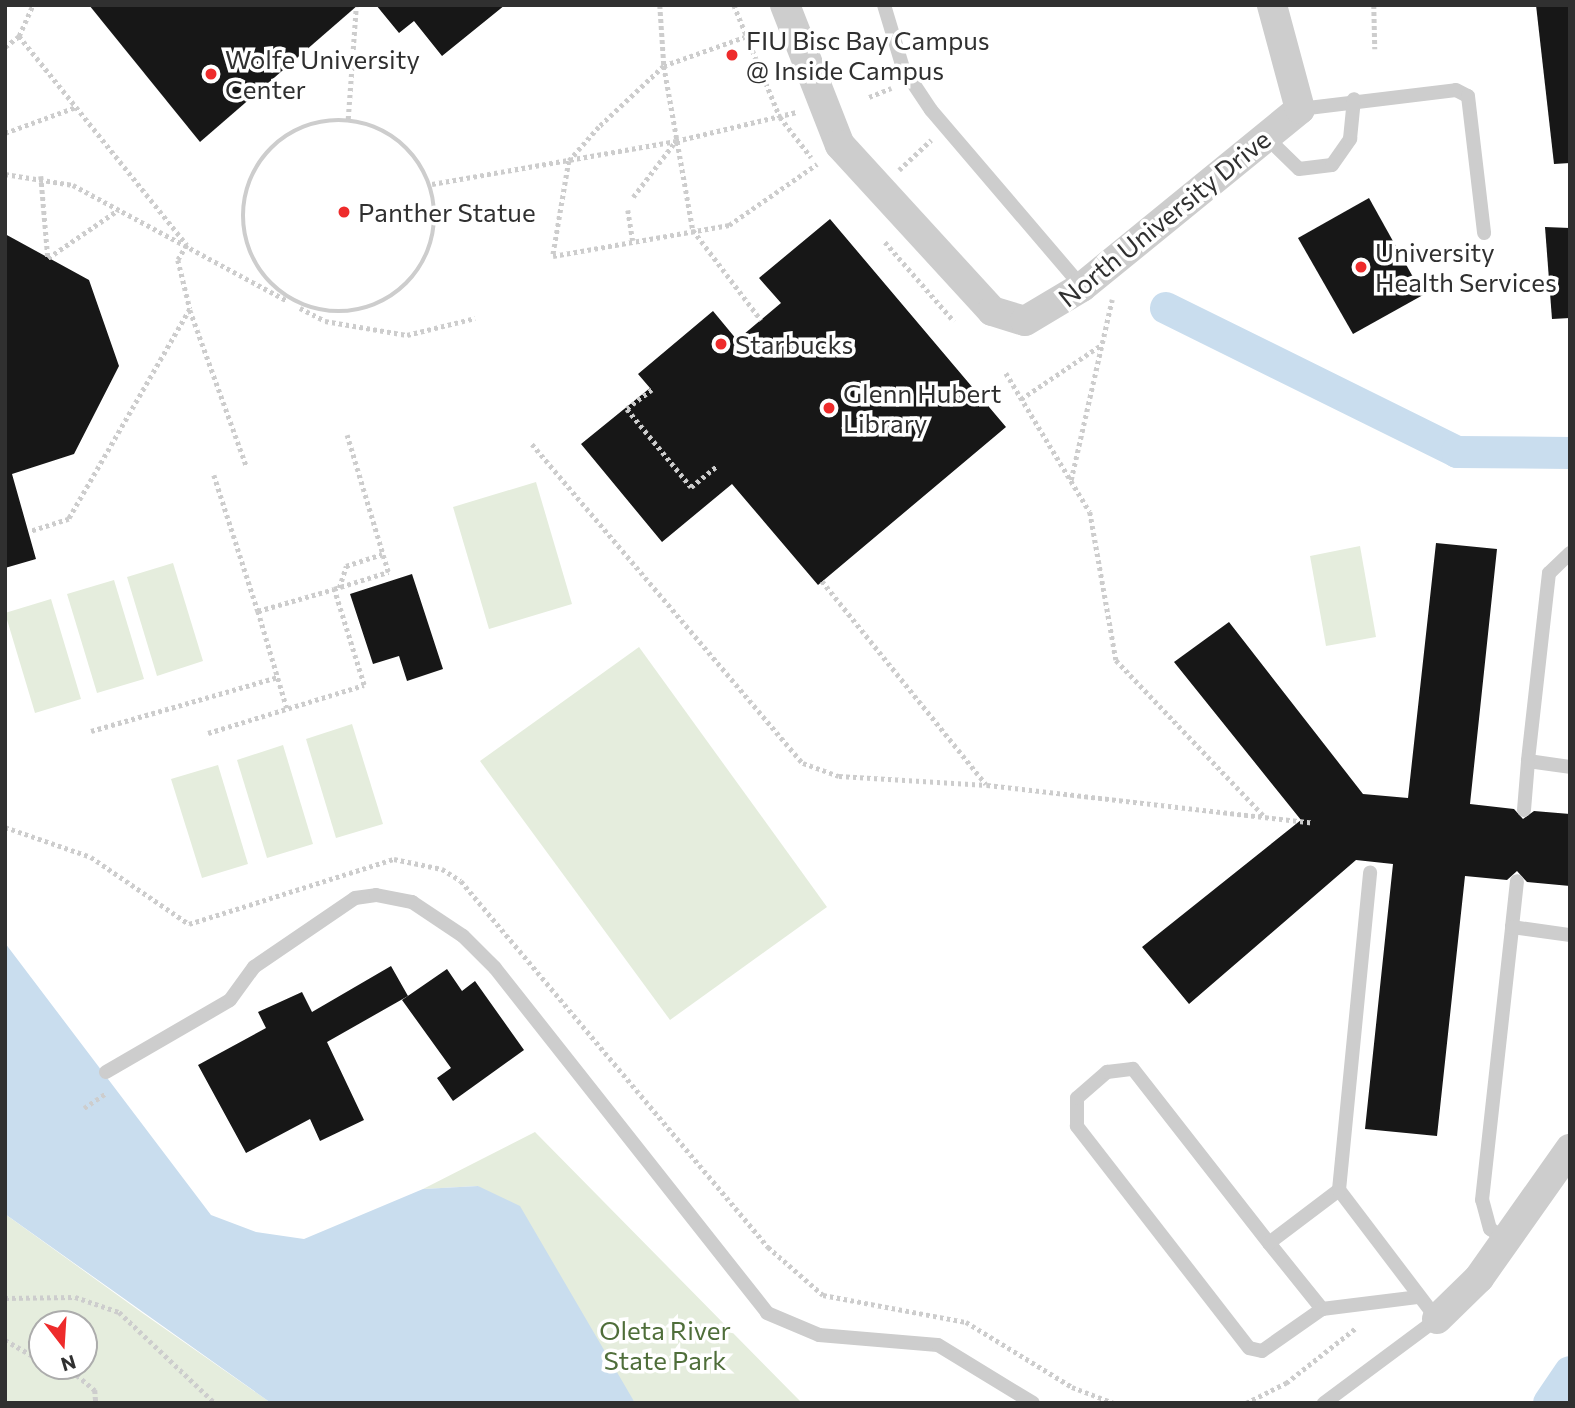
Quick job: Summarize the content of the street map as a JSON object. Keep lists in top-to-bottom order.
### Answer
{
  "streets": {
    "street": ["North University Drive"]
  },
  "parks": ["Oleta River State Park"],
  "places": [
    "FIU Bisc Bay Campus @ Inside Campus",
    "Wolfe University Center",
    "Panther Statue",
    "University Health Services",
    "Starbucks",
    "Glenn Hubert Library"
  ],
  "north": "bottom"
}
